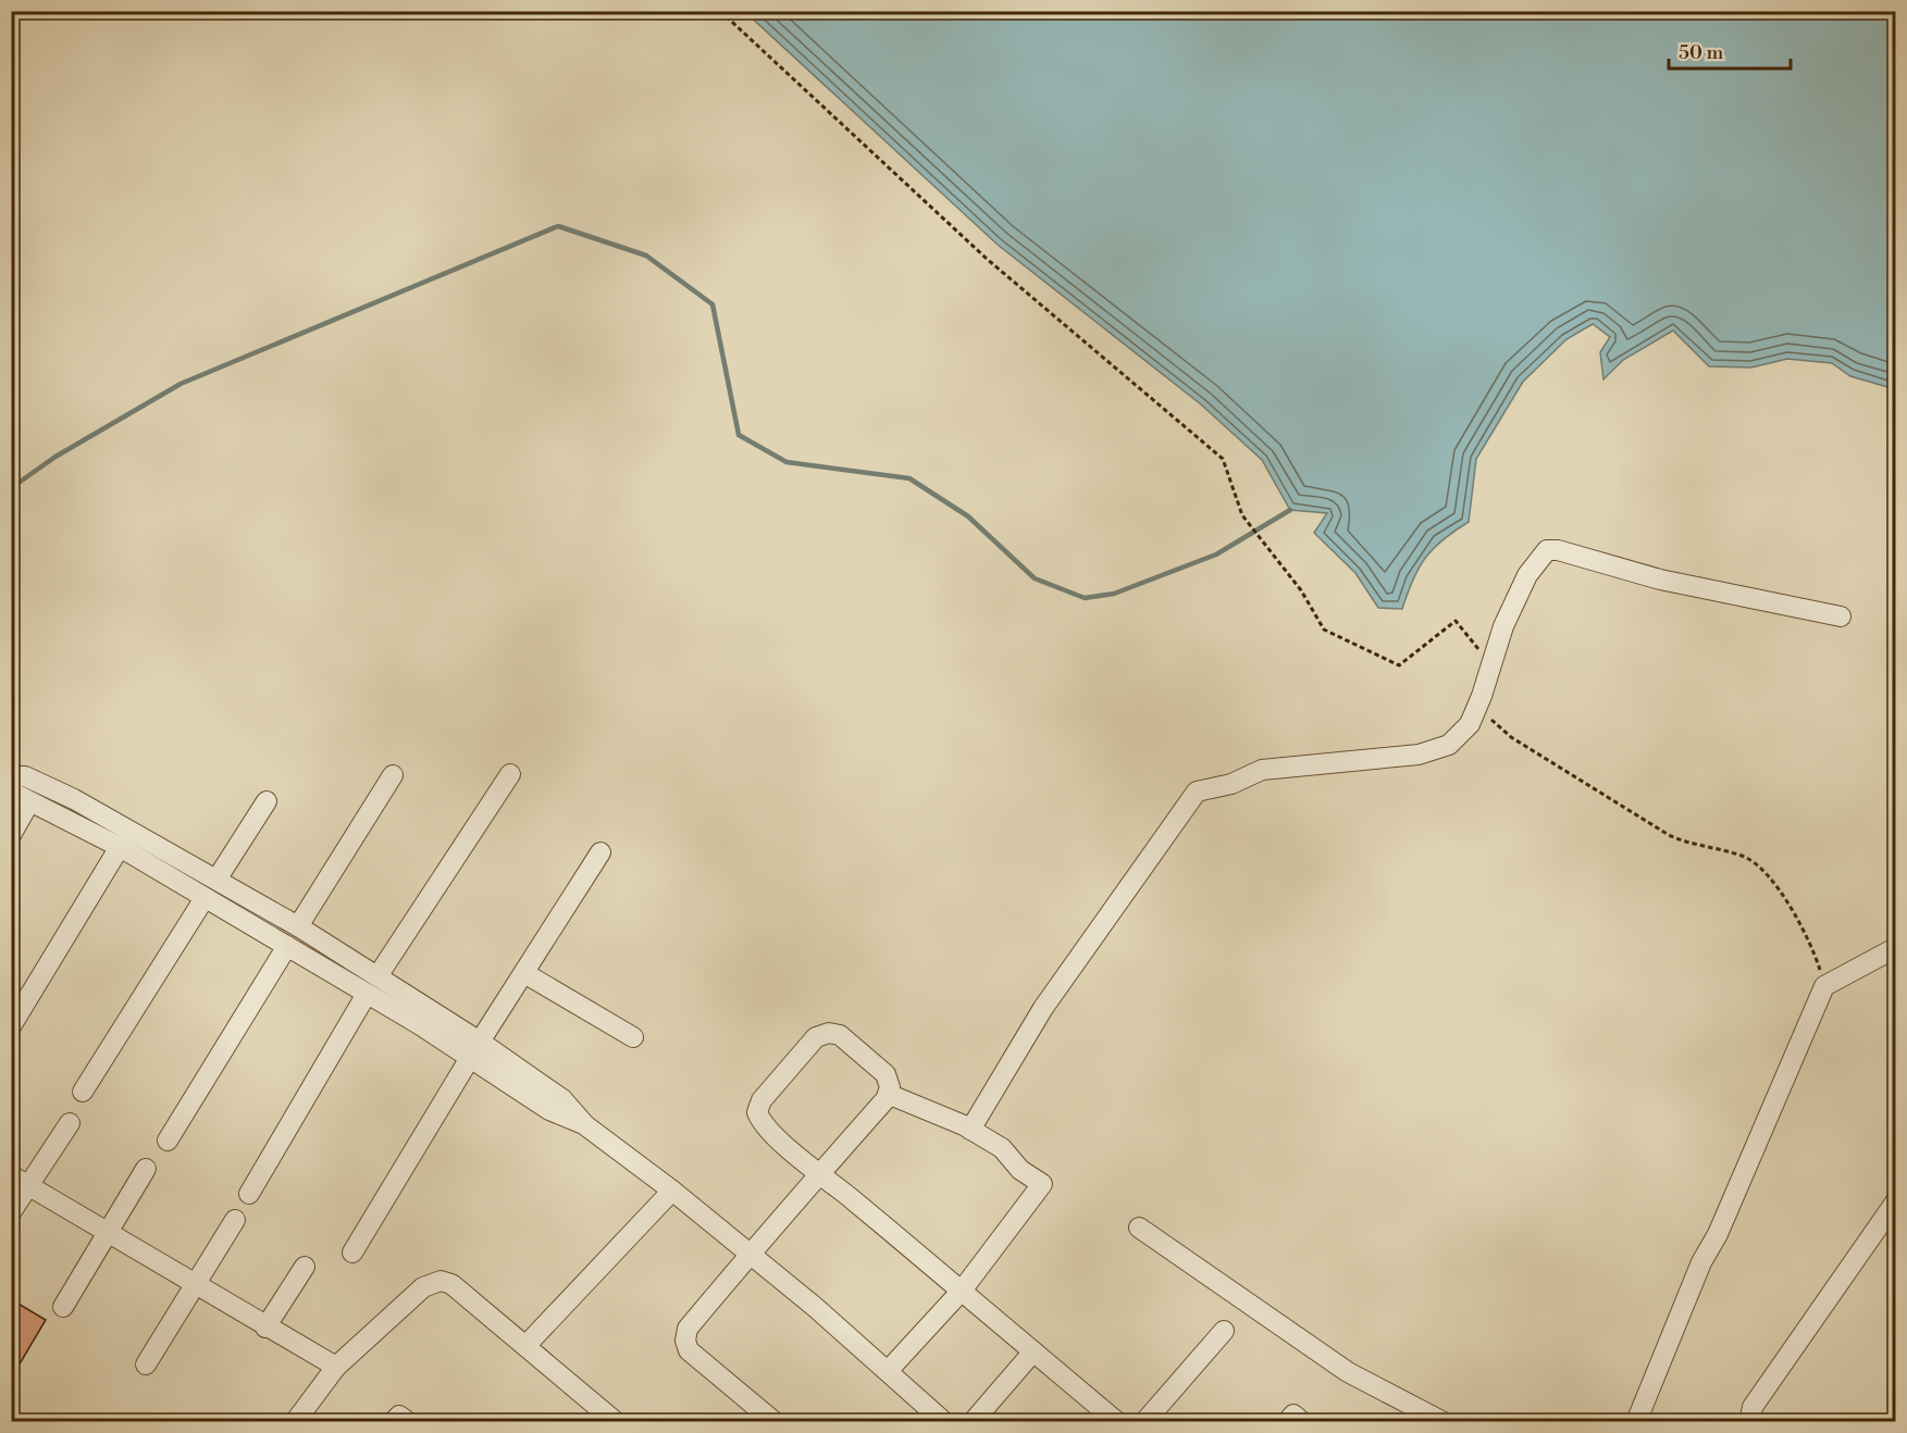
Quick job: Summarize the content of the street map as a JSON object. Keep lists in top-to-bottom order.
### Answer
{
  "scale_bar": "50 m"
}
